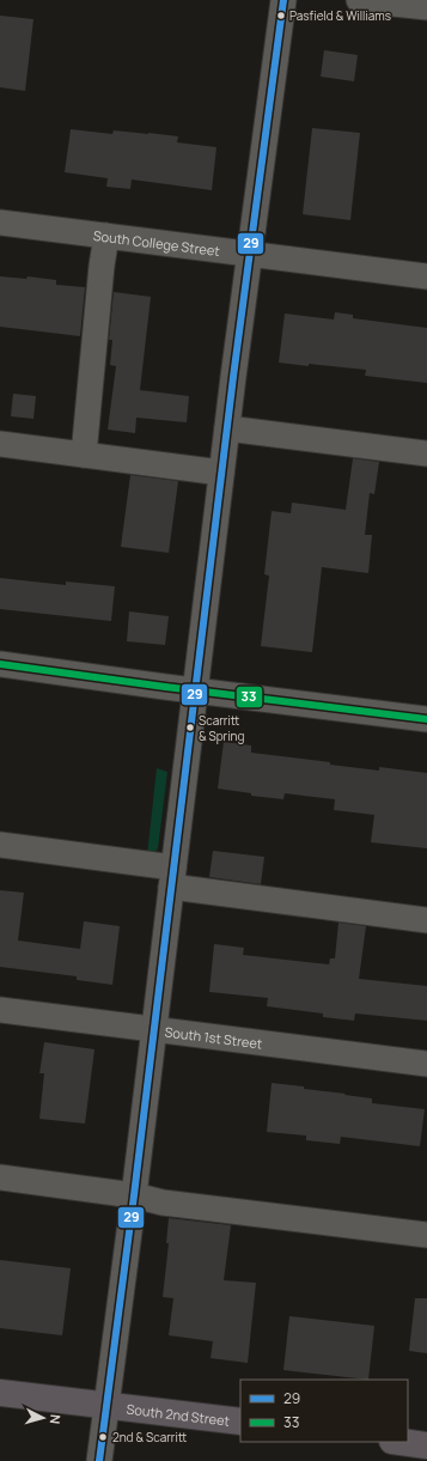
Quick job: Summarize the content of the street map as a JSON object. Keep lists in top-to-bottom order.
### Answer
{
  "streets": {
    "main road": ["South 2nd Street"],
    "street": ["South College Street", "South 1st Street"]
  },
  "places": ["Pasfield & Williams", "Scarritt & Spring", "2nd & Scarritt"],
  "lines": ["transit line 29", "transit line 33"],
  "legend": ["29", "33"],
  "north": "right"
}
